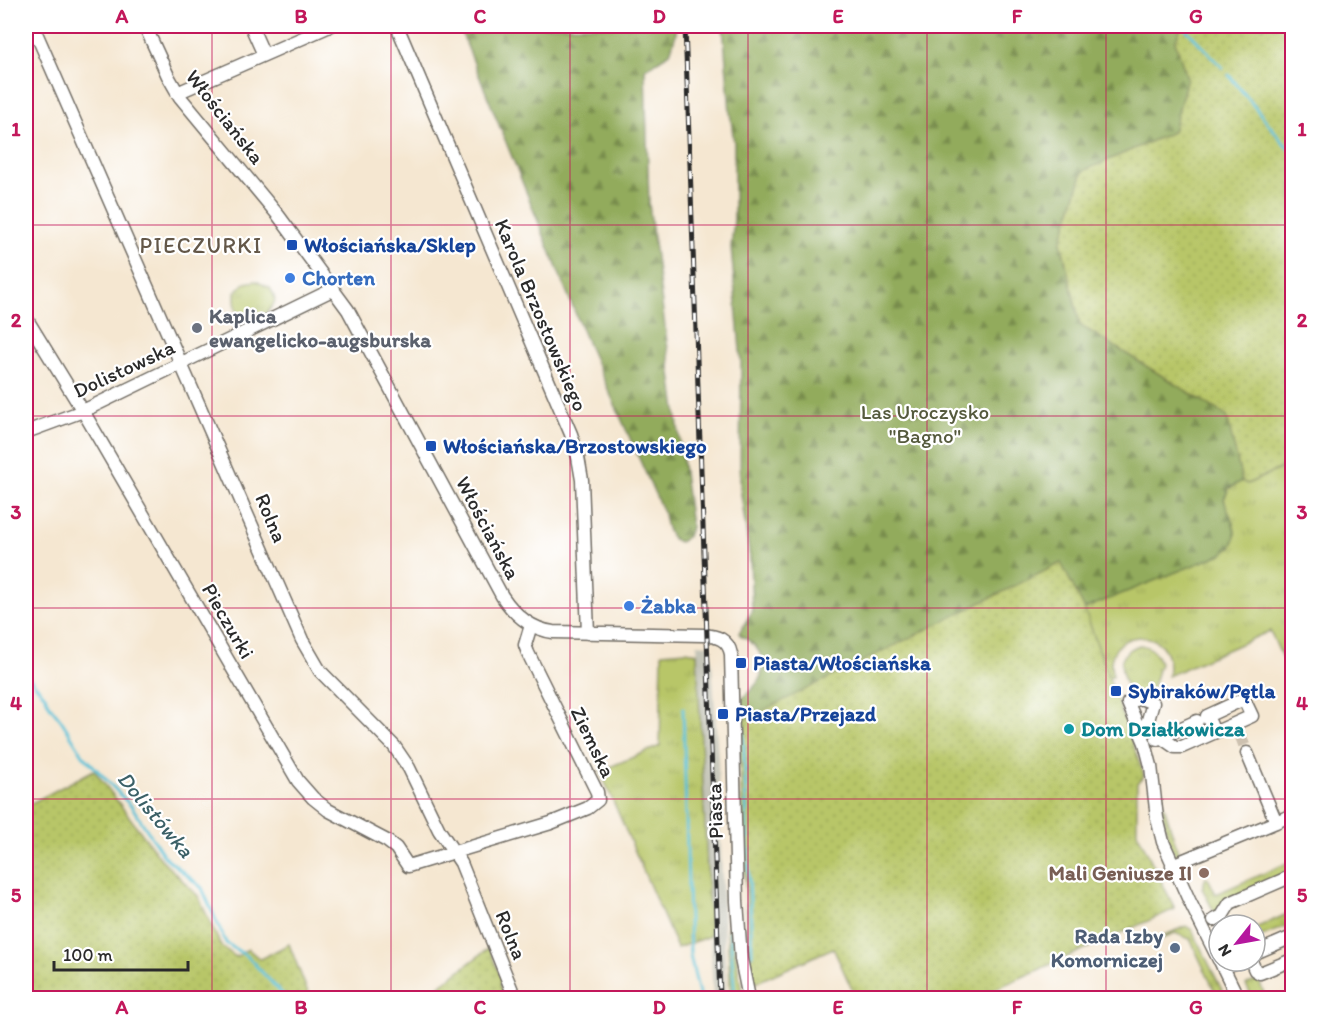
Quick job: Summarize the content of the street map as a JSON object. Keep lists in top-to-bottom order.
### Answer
{
  "streets": {
    "street": [
      "Włościańska",
      "Karola Brzostowskiego",
      "Dolistowska",
      "Rolna",
      "Pieczurki",
      "Ziemska",
      "Piasta"
    ]
  },
  "crossings": [
    ["Włościańska", "Dolistowska"],
    ["Włościańska", "Ziemska"],
    ["Karola Brzostowskiego", "Piasta"],
    ["Dolistowska", "Rolna"],
    ["Dolistowska", "Pieczurki"],
    ["Rolna", "Pieczurki"],
    ["Rolna", "Ziemska"],
    ["Pieczurki", "Ziemska"]
  ],
  "districts": ["PIECZURKI"],
  "water": ["Dolistówka"],
  "parks": ["Las Uroczysko \"Bagno\""],
  "places": {
    "transit": [
      "Włościańska/Sklep",
      "Włościańska/Brzostowskiego",
      "Piasta/Włościańska",
      "Sybiraków/Pętla",
      "Piasta/Przejazd"
    ],
    "other": [
      "Chorten",
      "Kaplica ewangelicko-augsburska",
      "Żabka",
      "Dom Działkowicza",
      "Mali Geniusze II",
      "Rada Izby Komorniczej"
    ]
  },
  "scale_bar": "100 m",
  "north": "bottom left",
  "grid": {
    "columns": [
      "A",
      "B",
      "C",
      "D",
      "E",
      "F",
      "G"
    ],
    "rows": [
      "1",
      "2",
      "3",
      "4",
      "5"
    ]
  }
}
